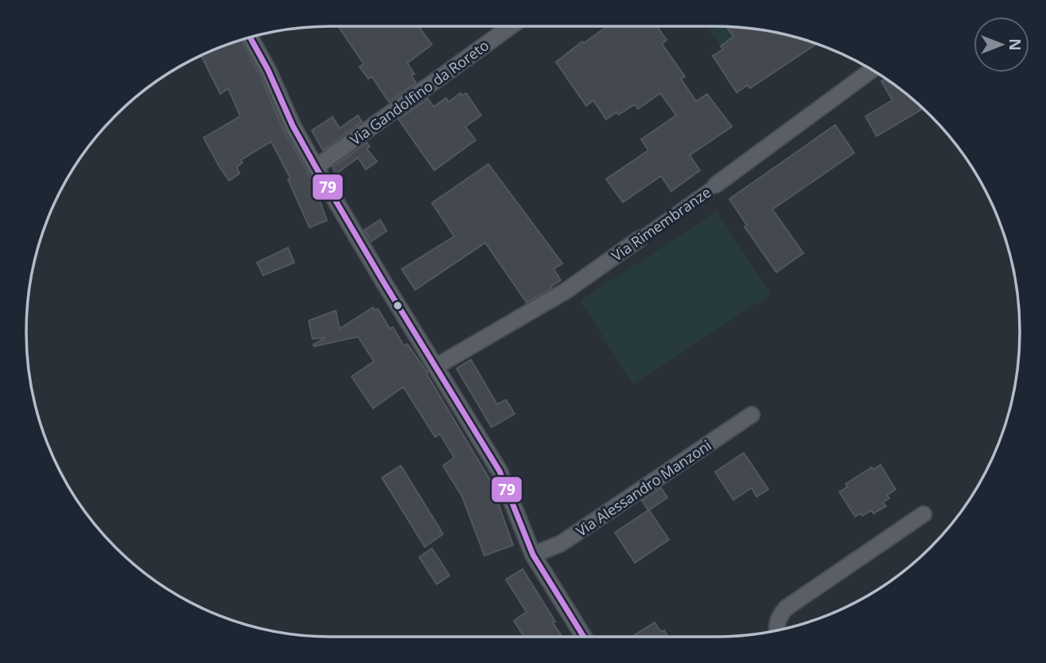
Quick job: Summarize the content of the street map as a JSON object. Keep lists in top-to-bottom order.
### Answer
{
  "streets": {
    "street": ["Via Gandolfino da Roreto", "Via Rimembranze", "Via Alessandro Manzoni"]
  },
  "lines": ["transit line 79"],
  "north": "right"
}
